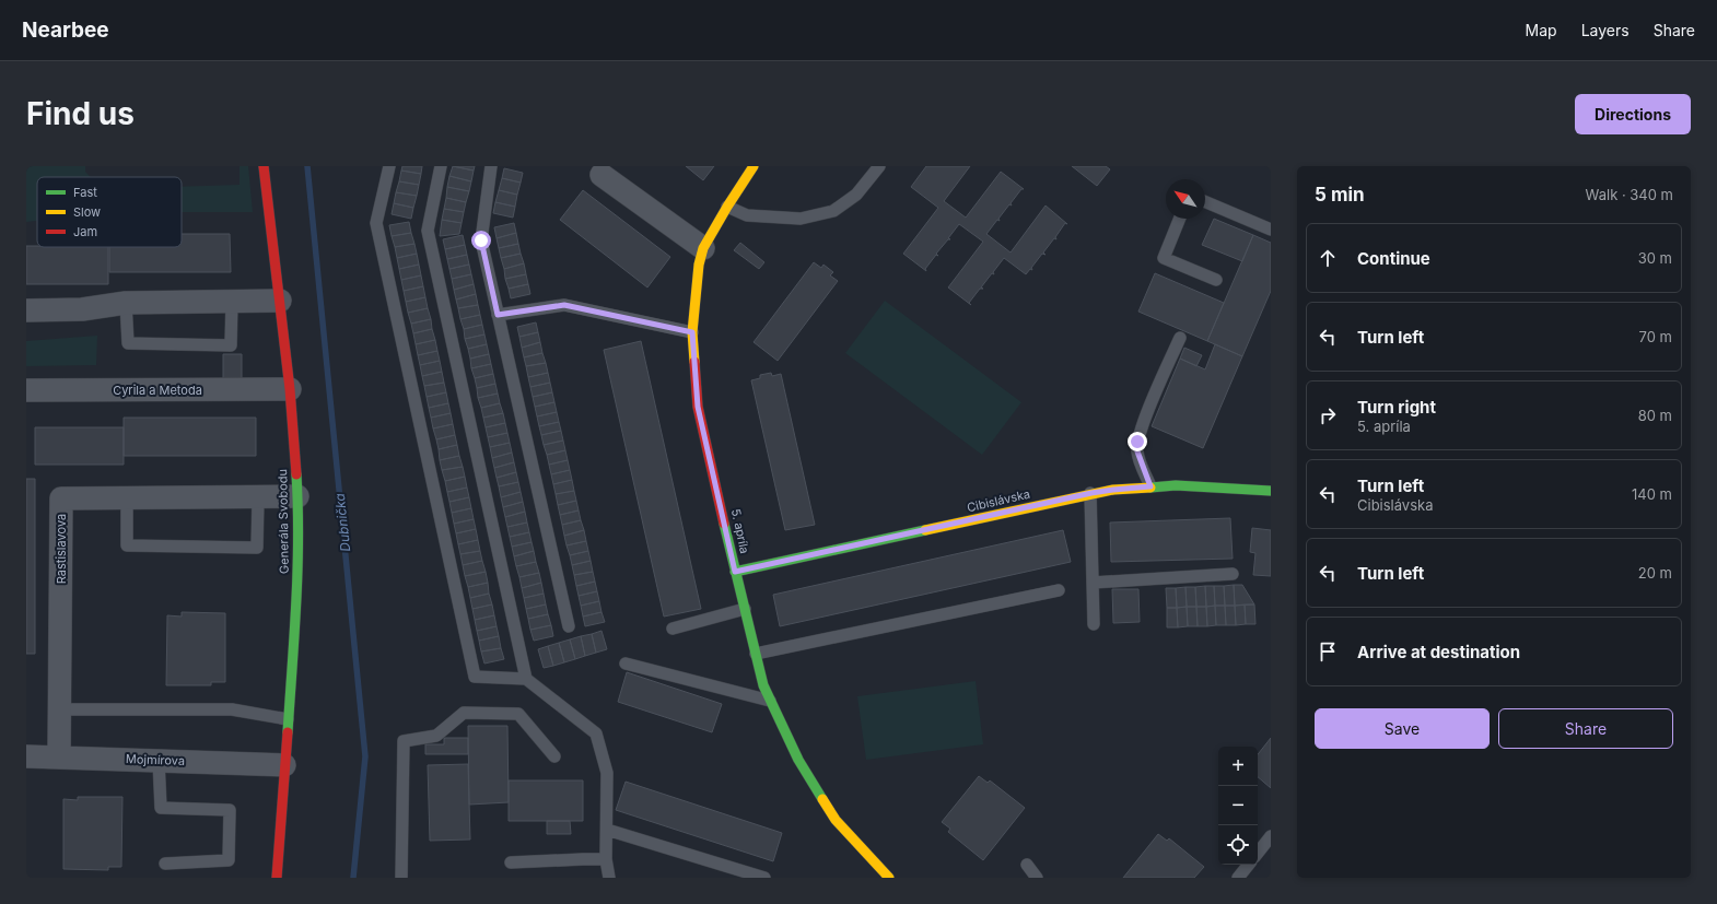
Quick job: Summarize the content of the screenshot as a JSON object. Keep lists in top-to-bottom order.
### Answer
{
  "streets": {
    "street": [
      "Cyrila a Metoda",
      "Cibislávska",
      "Generála Svobodu",
      "5. apríla",
      "Rastislavova",
      "Mojmírova"
    ]
  },
  "crossings": [
    ["Cyrila a Metoda", "Generála Svobodu"],
    ["Cibislávska", "5. apríla"],
    ["Generála Svobodu", "Rastislavova"],
    ["Generála Svobodu", "Mojmírova"],
    ["Rastislavova", "Mojmírova"]
  ],
  "water": ["Dubnička"],
  "legend": ["Fast", "Slow", "Jam"],
  "north": "top left",
  "page": {
    "header": "Nearbee",
    "nav": ["Map", "Layers", "Share"],
    "buttons": [
      "Directions",
      ["Save", "Share"]
    ],
    "title": "Find us",
    "heading": ["5 min", "Walk · 340 m"],
    "list": [
      ["Continue", "30 m"],
      ["Turn left", "70 m"],
      ["Turn right", "5. apríla", "80 m"],
      ["Turn left", "Cibislávska", "140 m"],
      ["Turn left", "20 m"],
      "Arrive at destination"
    ],
    "map_buttons": ["+", "−"]
  }
}
